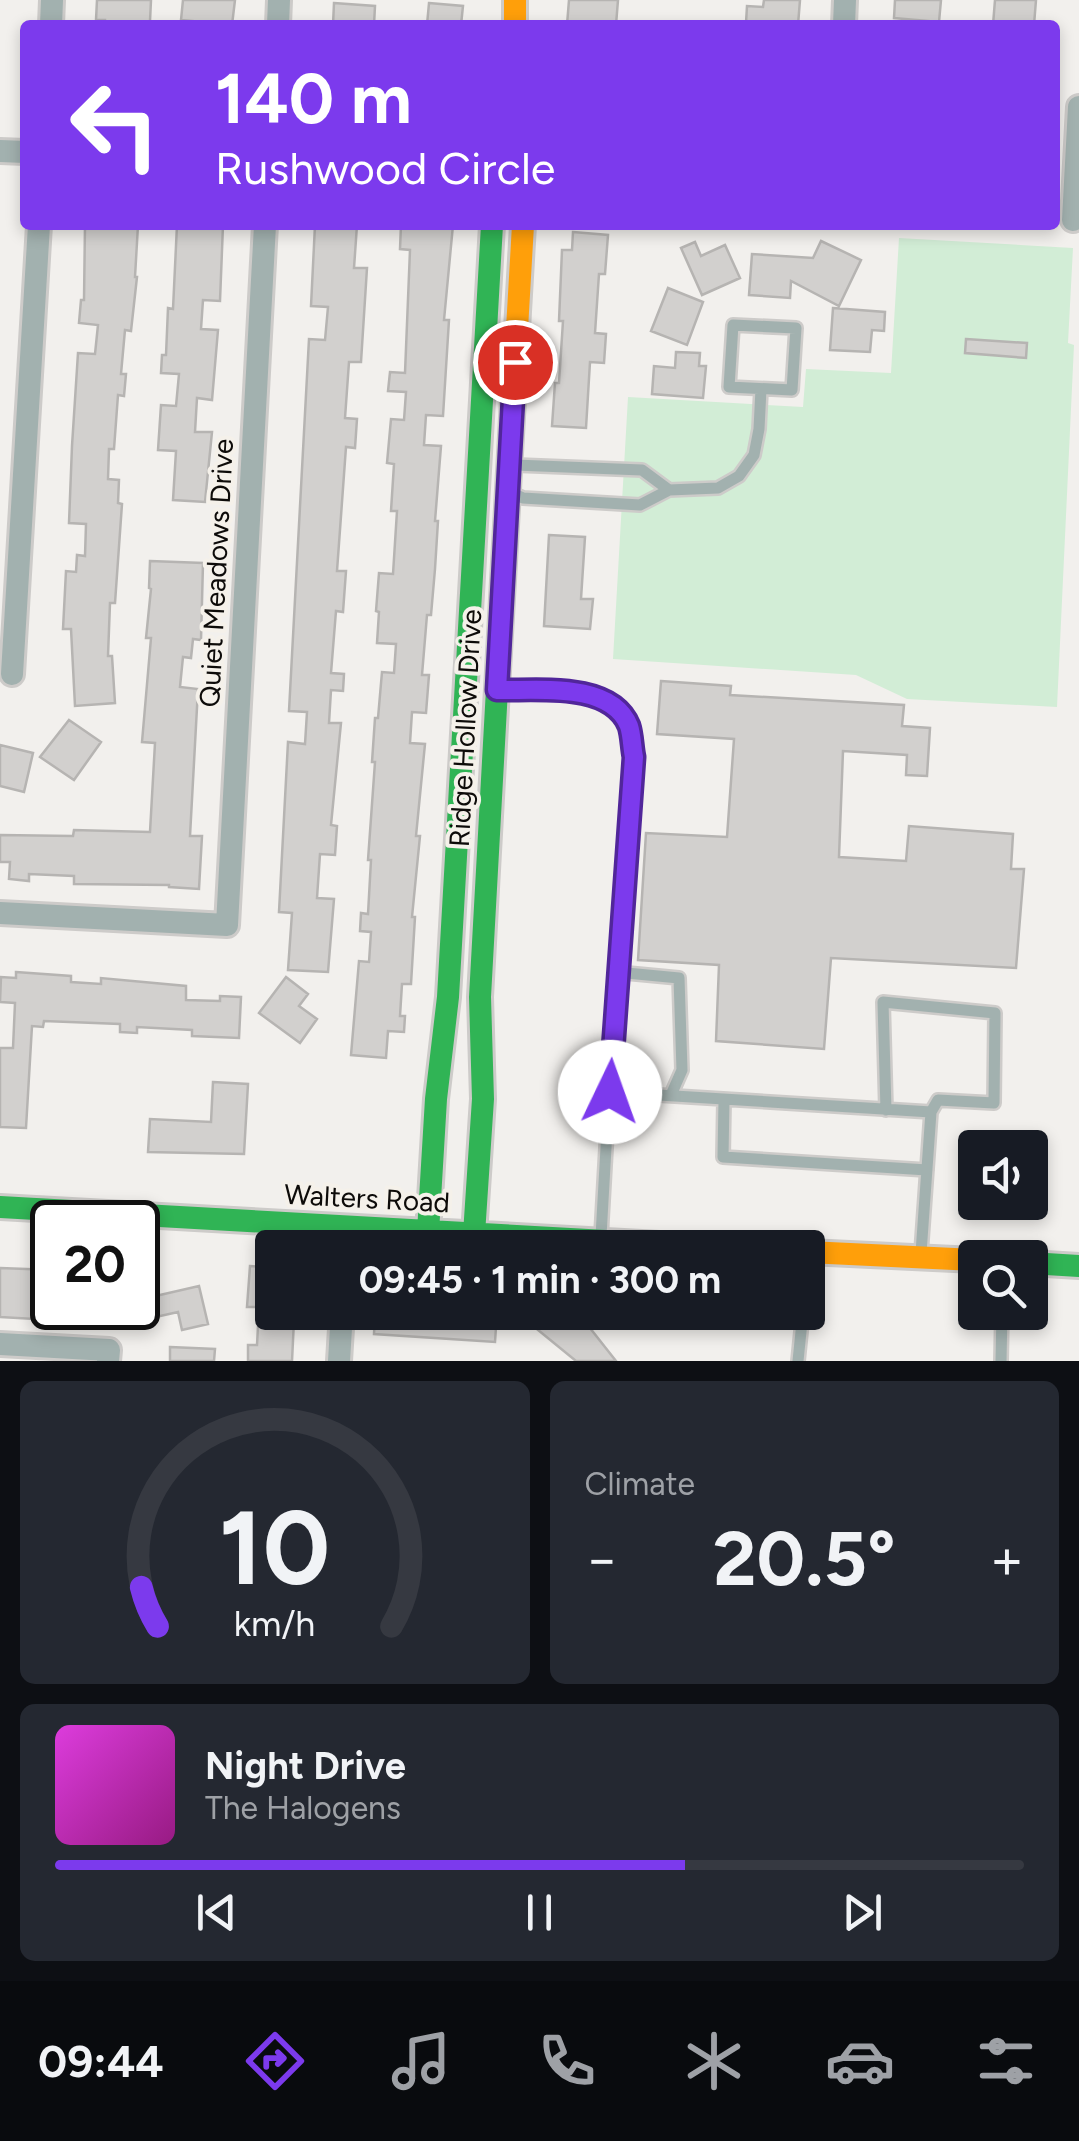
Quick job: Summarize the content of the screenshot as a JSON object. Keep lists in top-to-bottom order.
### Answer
{
  "streets": {
    "street": ["Quiet Meadows Drive", "Ridge Hollow Drive", "Walters Road"]
  },
  "page": {
    "turn": ["140 m", "Rushwood Circle"],
    "limit": "20",
    "trip": "09:45 · 1 min · 300 m",
    "tile": "Climate",
    "heat": ["−", "20.5°", "+"],
    "song": ["Night Drive", "The Halogens"],
    "tabs": "09:44",
    "gauge": ["10", "km/h"]
  }
}
